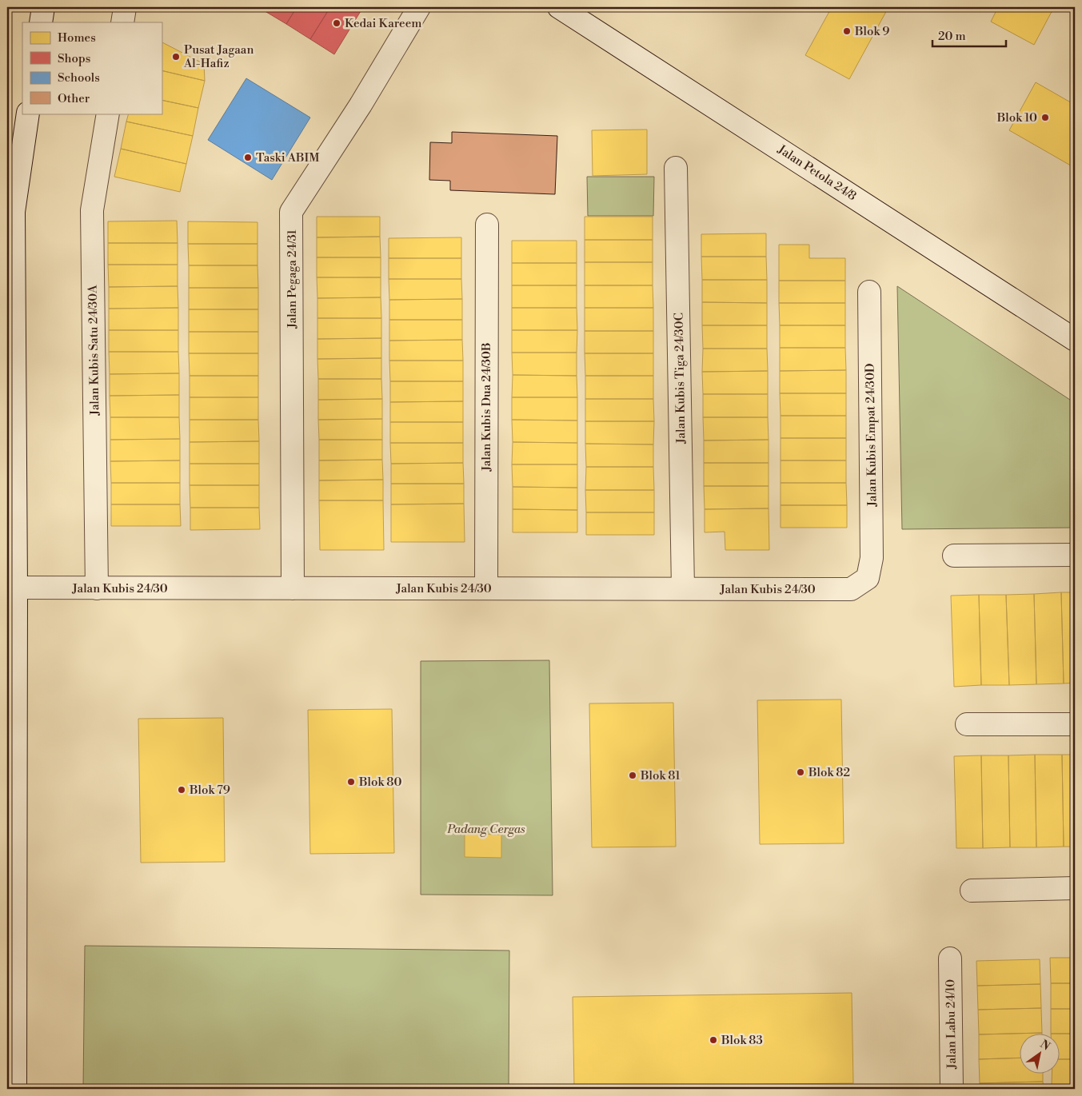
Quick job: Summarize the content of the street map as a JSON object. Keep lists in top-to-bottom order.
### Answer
{
  "streets": {
    "street": [
      "Jalan Petola 24/8",
      "Jalan Pegaga 24/31",
      "Jalan Kubis Satu 24/30A",
      "Jalan Kubis Tiga 24/30C",
      "Jalan Kubis Dua 24/30B",
      "Jalan Kubis Empat 24/30D",
      "Jalan Kubis 24/30",
      "Jalan Labu 24/10"
    ]
  },
  "crossings": [
    ["Jalan Pegaga 24/31", "Jalan Kubis 24/30"],
    ["Jalan Kubis Satu 24/30A", "Jalan Kubis 24/30"],
    ["Jalan Kubis Tiga 24/30C", "Jalan Kubis 24/30"],
    ["Jalan Kubis Dua 24/30B", "Jalan Kubis 24/30"],
    ["Jalan Kubis Empat 24/30D", "Jalan Kubis 24/30"]
  ],
  "parks": ["Padang Cergas"],
  "places": [
    "Kedai Kareem",
    "Blok 9",
    "Pusat Jagaan Al-Hafiz",
    "Blok 10",
    "Taski ABIM",
    "Blok 82",
    "Blok 81",
    "Blok 80",
    "Blok 79",
    "Blok 83"
  ],
  "legend": [
    "Homes",
    "Shops",
    "Schools",
    "Other"
  ],
  "scale_bar": "20 m",
  "north": "top right"
}
